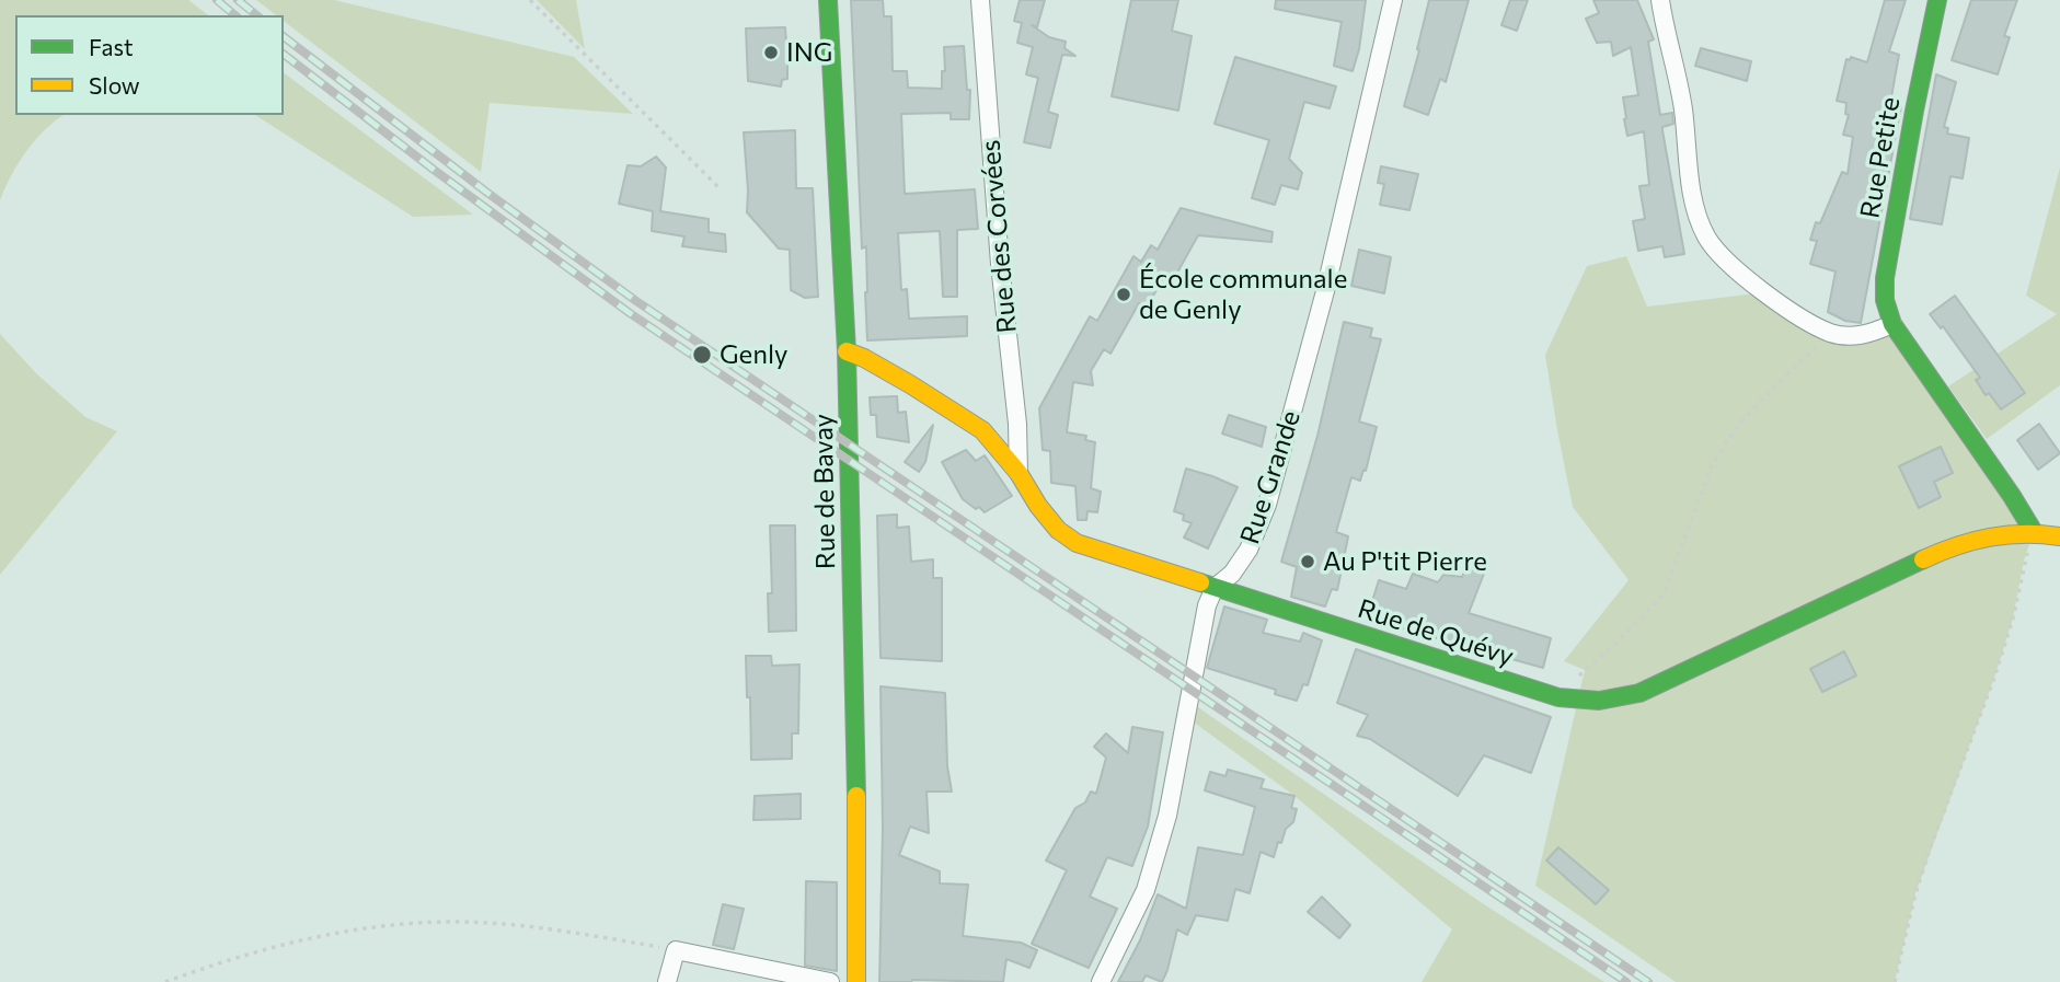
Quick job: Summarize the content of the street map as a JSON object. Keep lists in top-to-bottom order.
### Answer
{
  "streets": {
    "main road": ["Rue Petite", "Rue de Bavay", "Rue de Quévy"],
    "street": ["Rue des Corvées", "Rue Grande"]
  },
  "crossings": [
    ["Rue des Corvées", "Rue de Quévy"],
    ["Rue Grande", "Rue de Quévy"],
    ["Rue de Bavay", "Rue de Quévy"]
  ],
  "places": [
    "ING",
    "École communale de Genly",
    "Genly",
    "Au P'tit Pierre"
  ],
  "legend": ["Fast", "Slow"]
}
